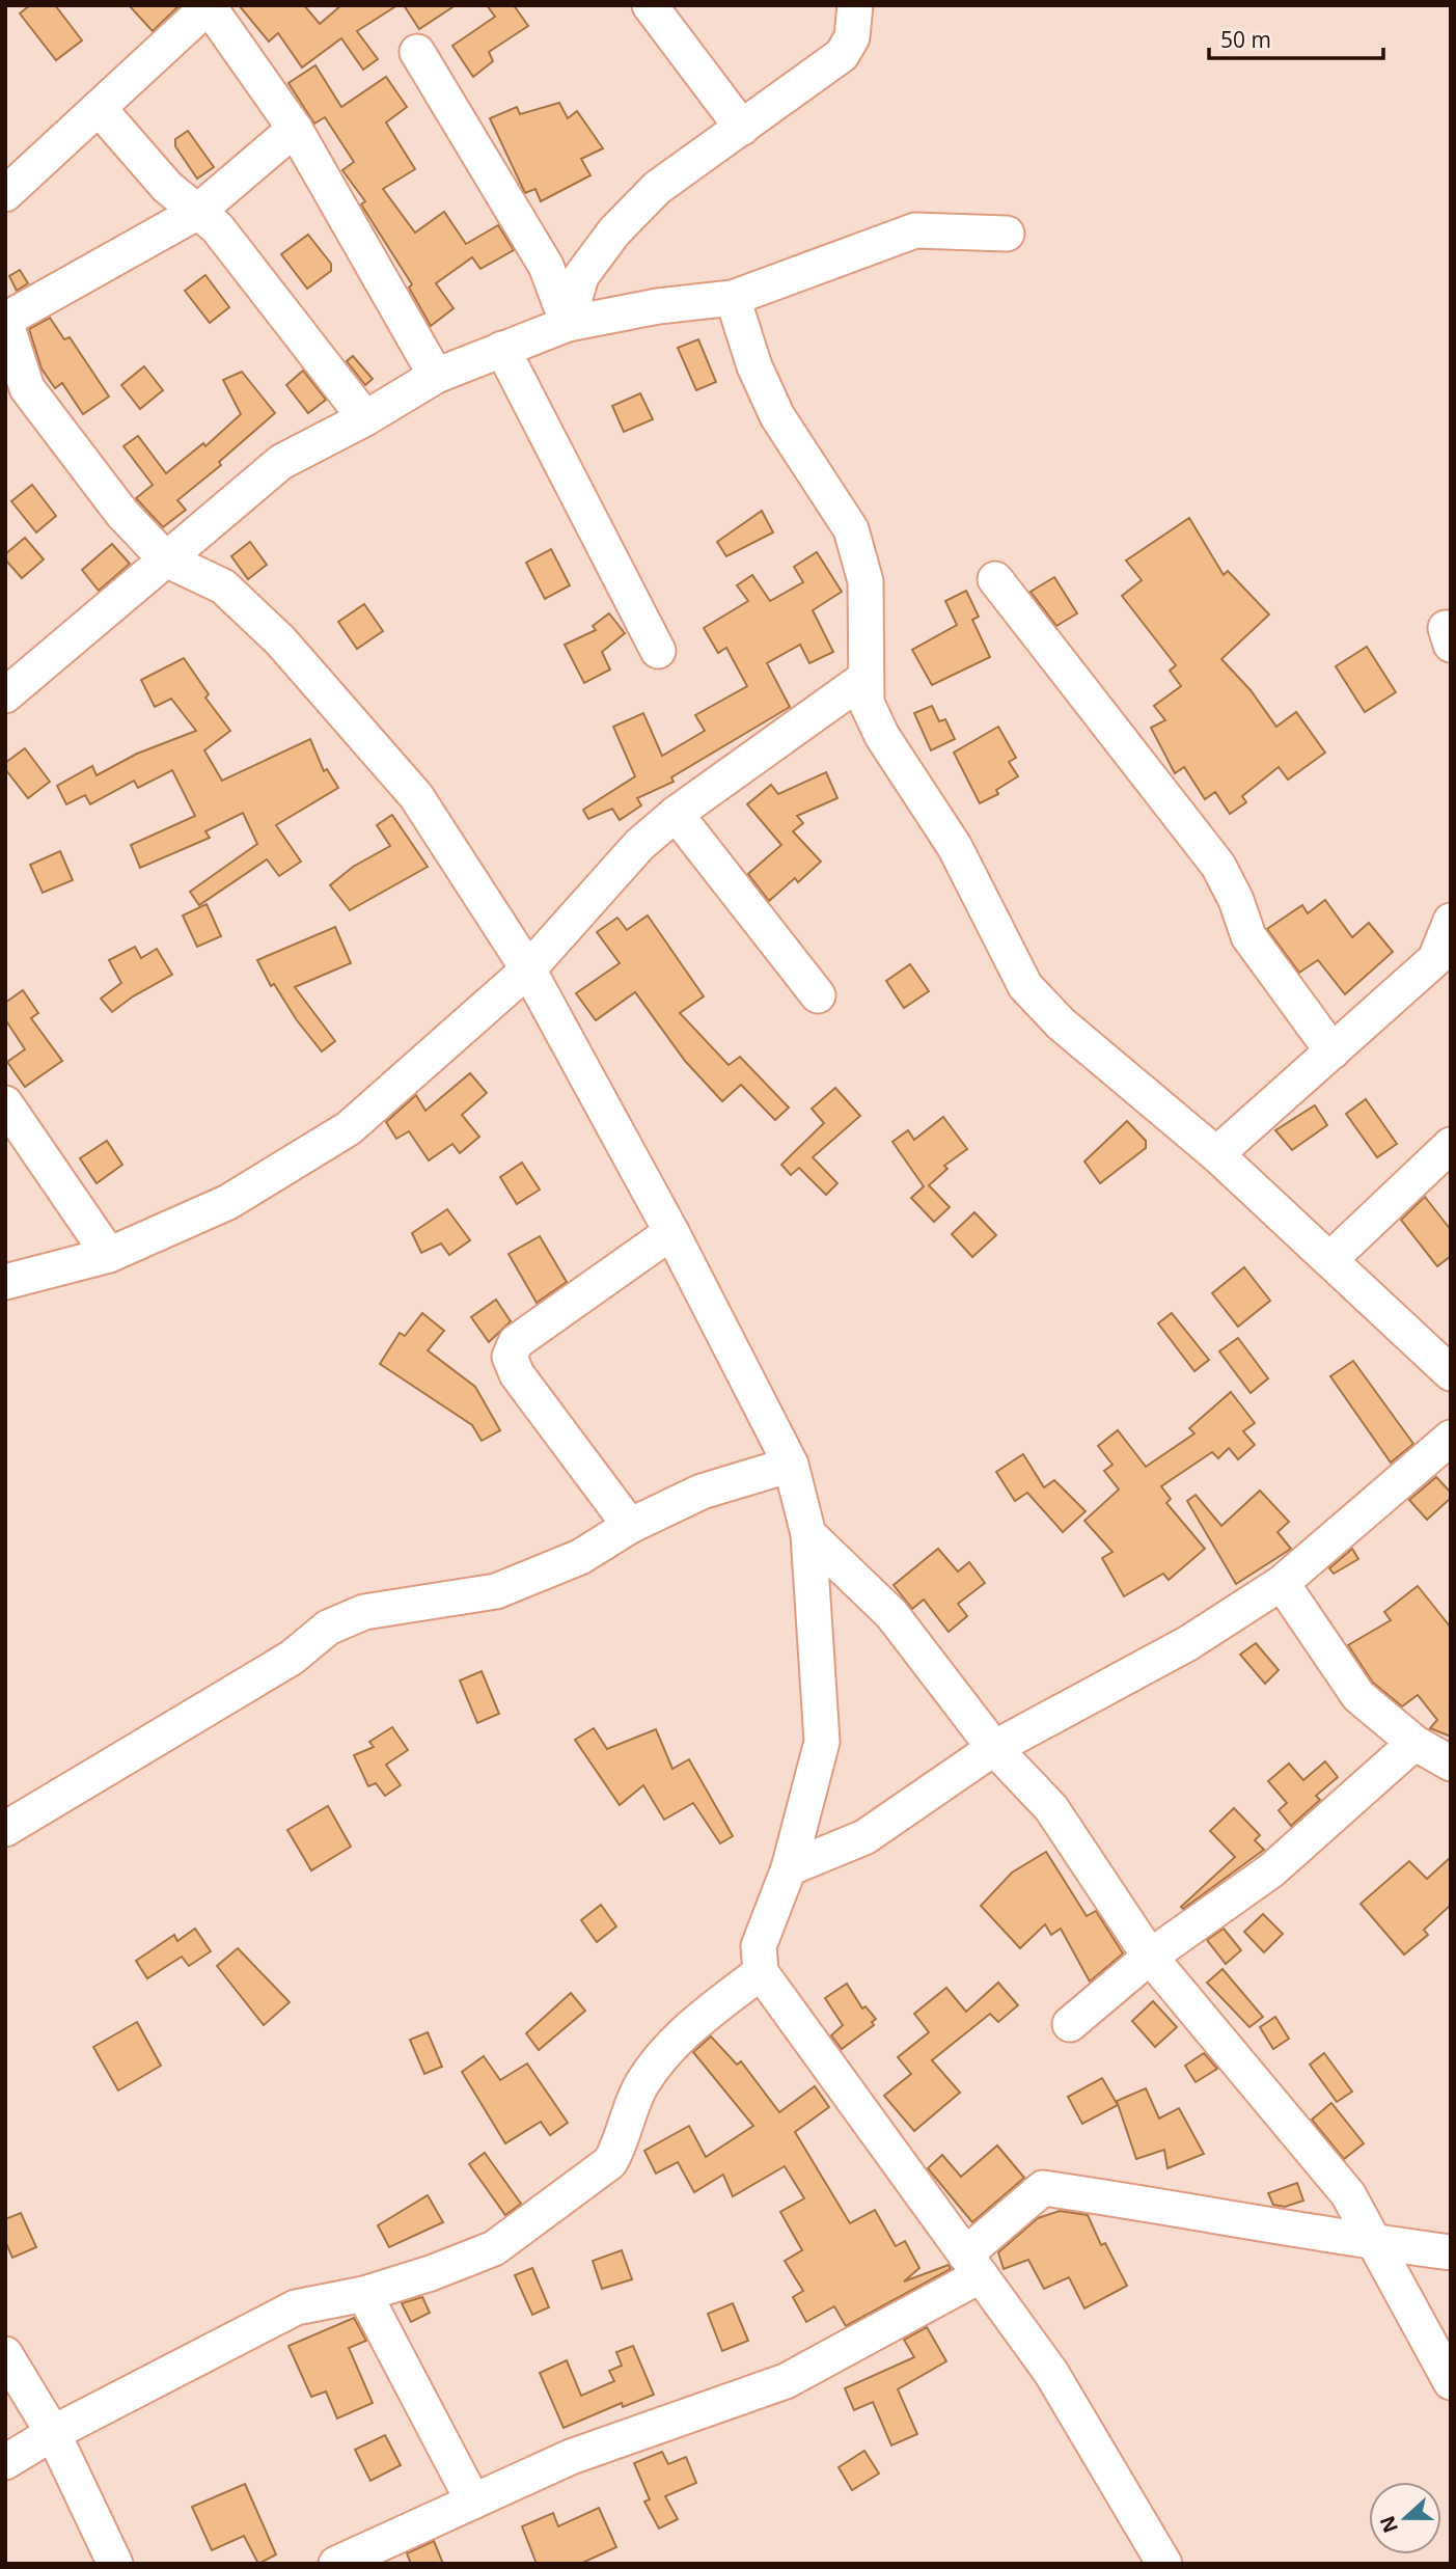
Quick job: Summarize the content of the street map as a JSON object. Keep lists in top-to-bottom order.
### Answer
{
  "scale_bar": "50 m",
  "north": "left"
}
